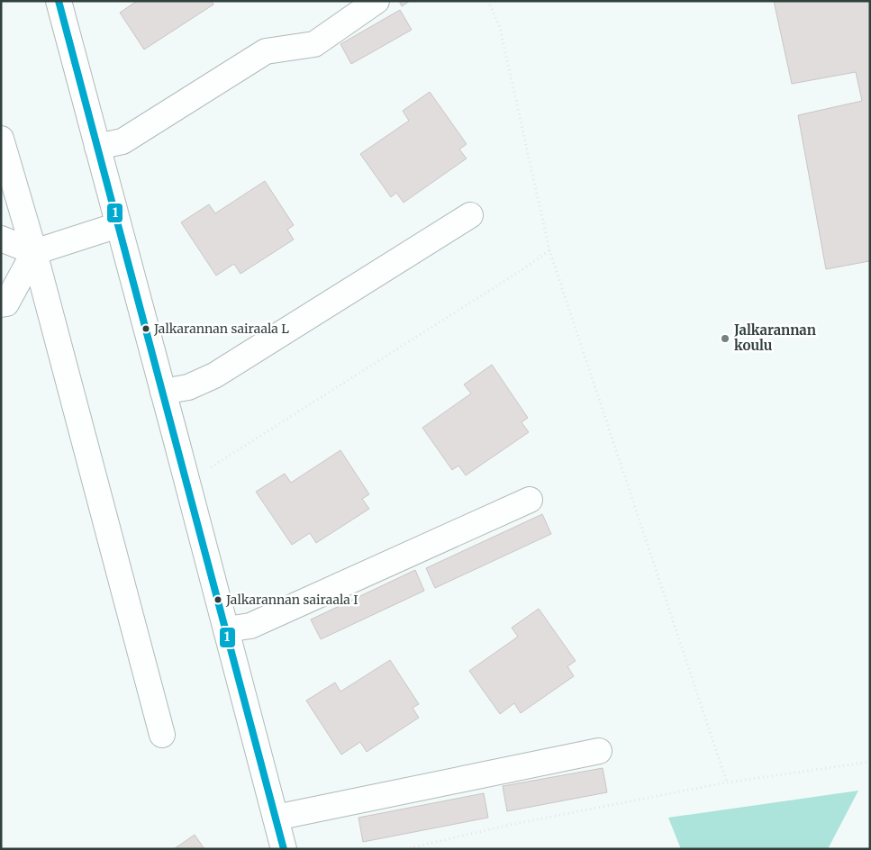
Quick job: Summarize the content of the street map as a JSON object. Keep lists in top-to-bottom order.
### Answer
{
  "places": ["Jalkarannan sairaala L", "Jalkarannan koulu", "Jalkarannan sairaala I"],
  "lines": ["transit line 1"]
}
